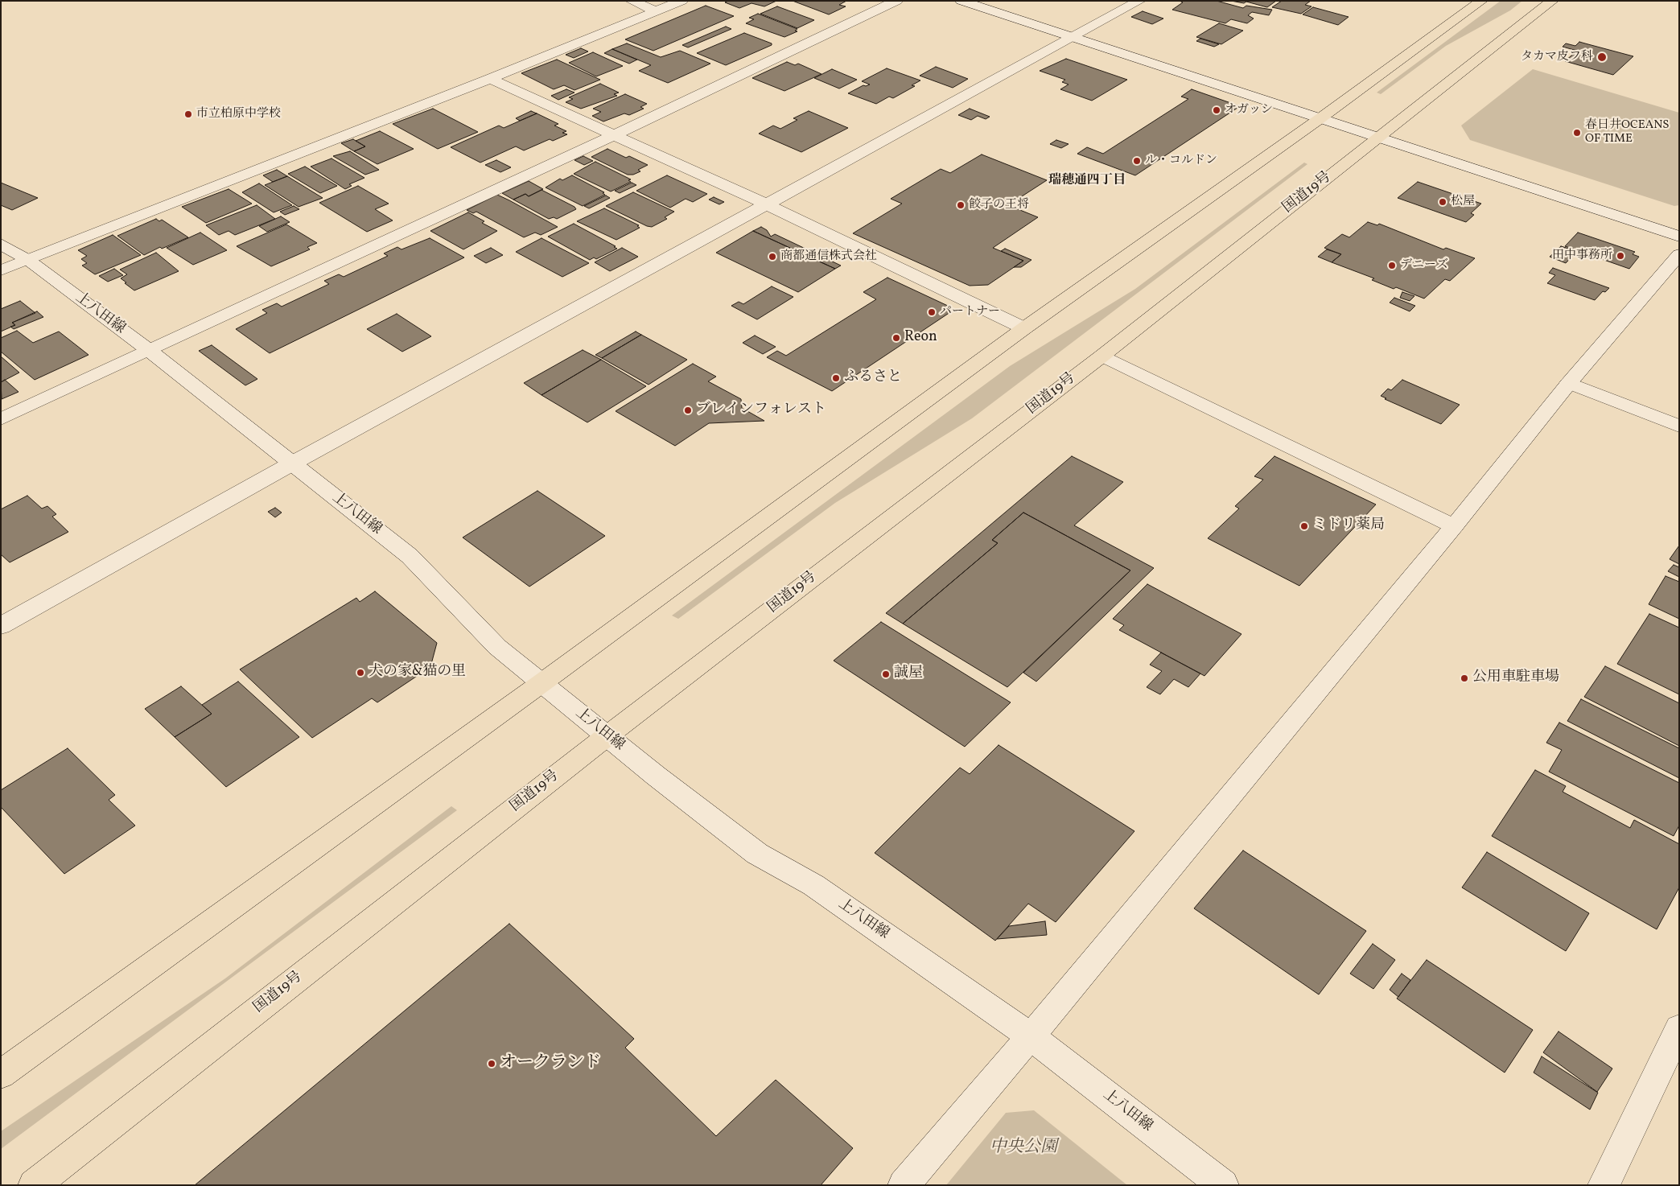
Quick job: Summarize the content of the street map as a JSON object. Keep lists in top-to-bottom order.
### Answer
{
  "streets": {
    "highway": ["国道19号"],
    "street": ["上八田線"]
  },
  "crossings": [
    ["国道19号", "上八田線"]
  ],
  "districts": ["瑞穂通四丁目"],
  "parks": ["中央公園"],
  "places": [
    "タカマ皮フ科",
    "オガッシ",
    "市立柏原中学校",
    "春日井OCEANS OF TIME",
    "ル・コルドン",
    "松屋",
    "餃子の王将",
    "田中事務所",
    "商都通信株式会社",
    "デニーズ",
    "パートナー",
    "Reon",
    "ふるさと",
    "ブレインフォレスト",
    "ミドリ薬局",
    "犬の家&猫の里",
    "誠屋",
    "公用車駐車場",
    "オークランド"
  ]
}
